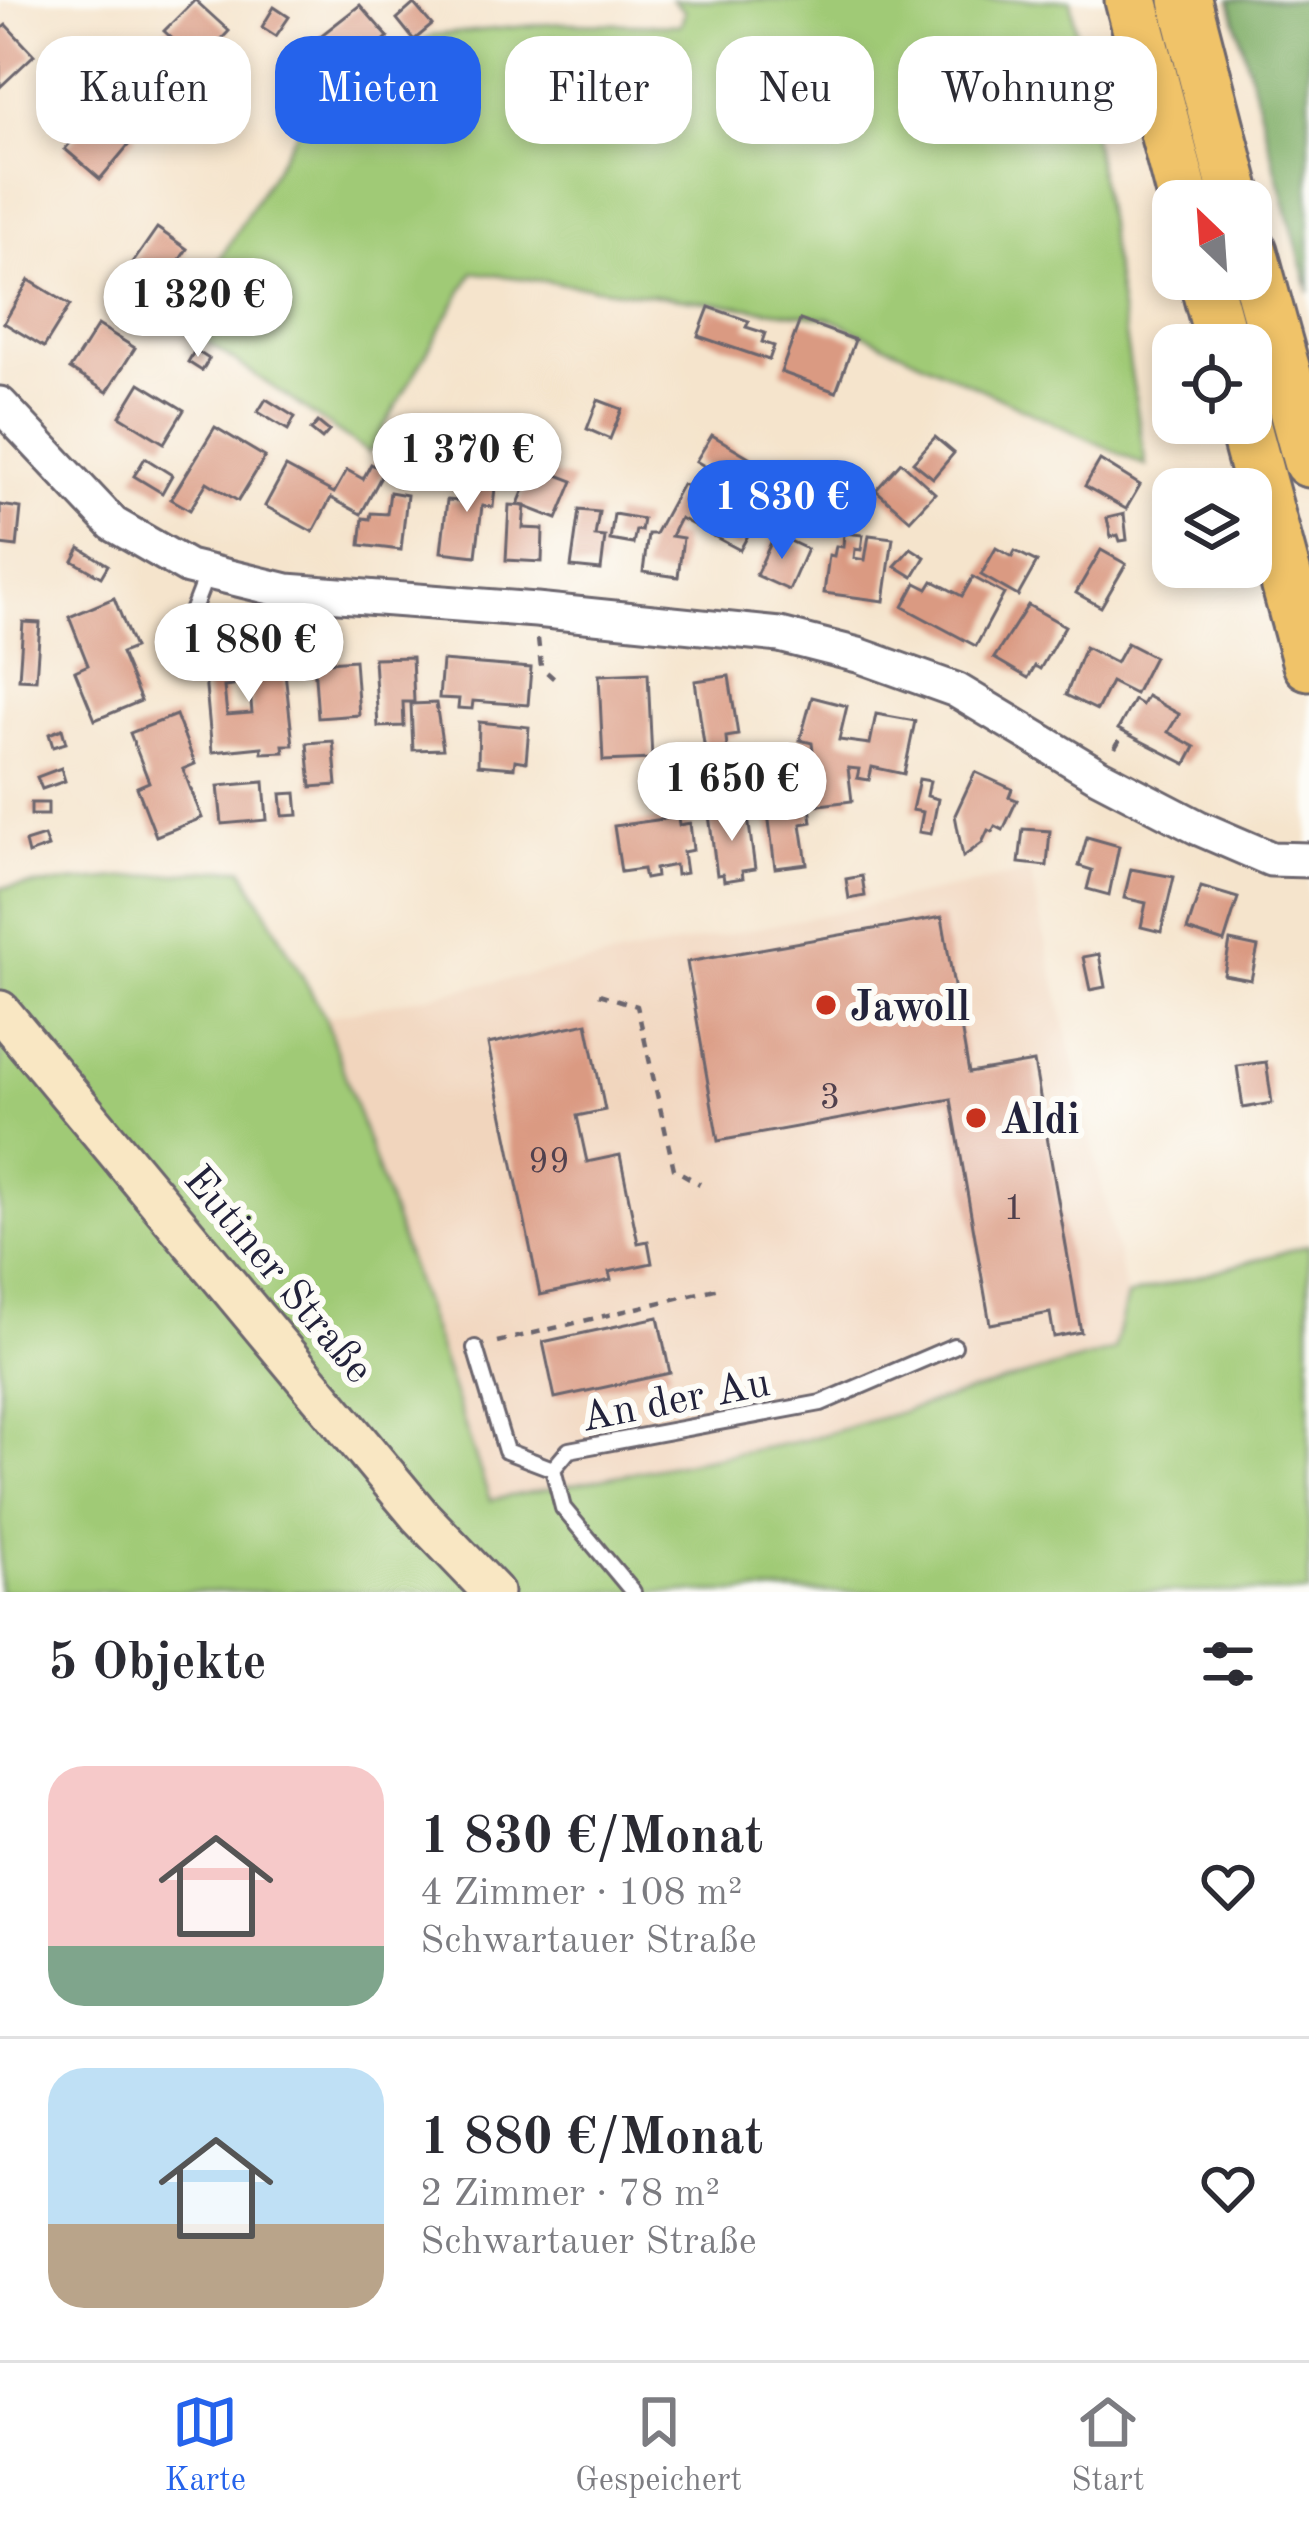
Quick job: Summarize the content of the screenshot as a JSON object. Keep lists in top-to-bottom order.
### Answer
{
  "streets": {
    "main road": ["Eutiner Straße"],
    "lane": ["An der Au"]
  },
  "places": ["Jawoll", "Aldi"],
  "house_numbers": ["3", "99", "1"],
  "north": "top left",
  "page": {
    "chip": [
      "Kaufen",
      "Mieten",
      "Filter",
      "Neu",
      "Wohnung"
    ],
    "price": [
      "1 320 €",
      "1 370 €",
      "1 830 €",
      "1 880 €",
      "1 650 €"
    ],
    "heading": "5 Objekte",
    "list": [
      {
        "name": "1 830 €/Monat",
        "note": "4 Zimmer · 108 m² · Schwartauer Straße"
      },
      {
        "name": "1 880 €/Monat",
        "note": "2 Zimmer · 78 m² · Schwartauer Straße"
      }
    ],
    "tabs": ["Karte", "Gespeichert", "Start"]
  }
}
